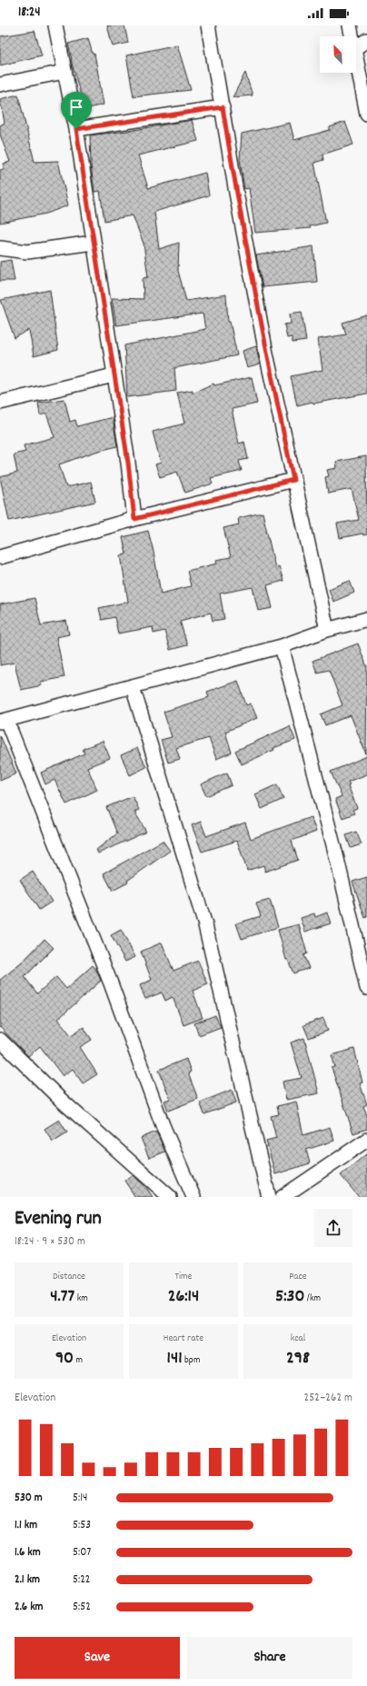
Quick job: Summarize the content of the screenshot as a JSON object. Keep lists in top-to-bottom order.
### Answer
{
  "north": "top left",
  "page": {
    "status": "18:24",
    "heading": ["Evening run", "18:24 · 9 × 530 m"],
    "stats": [
      ["Distance", "4.77 km"],
      ["Time", "26:14"],
      ["Pace", "5:30 /km"],
      ["Elevation", "90 m"],
      ["Heart rate", "141 bpm"],
      ["kcal", "298"]
    ],
    "chart": ["Elevation", "252–262 m"],
    "list": [
      {
        "name": "530 m",
        "note": "5:14"
      },
      {
        "name": "1.1 km",
        "note": "5:53"
      },
      {
        "name": "1.6 km",
        "note": "5:07"
      },
      {
        "name": "2.1 km",
        "note": "5:22"
      },
      {
        "name": "2.6 km",
        "note": "5:52"
      }
    ],
    "buttons": ["Save", "Share"]
  }
}
